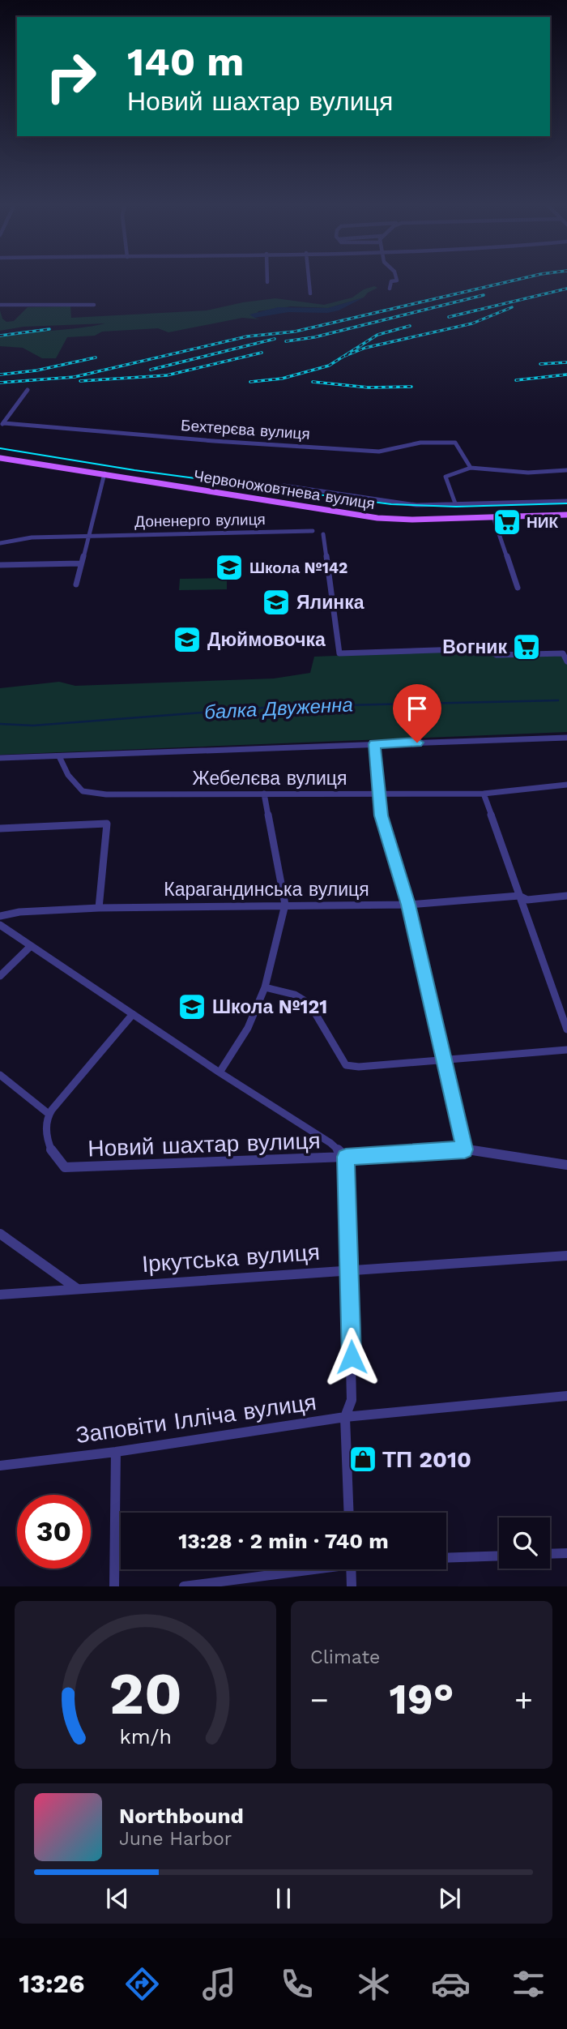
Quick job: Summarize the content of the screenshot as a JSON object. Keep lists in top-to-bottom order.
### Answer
{
  "streets": {
    "main road": ["Червоножовтнева вулиця"],
    "street": [
      "Бехтерєва вулиця",
      "Доненерго вулиця",
      "Жебелєва вулиця",
      "Карагандинська вулиця",
      "Новий шахтар вулиця",
      "Іркутська вулиця",
      "Заповіти Ілліча вулиця"
    ]
  },
  "water": ["балка Двуженна"],
  "places": {
    "supermarket": ["НИК", "Вогник"],
    "school or university": [
      "Школа №142",
      "Ялинка",
      "Дюймовочка",
      "Школа №121"
    ],
    "shop": ["ТП 2010"]
  },
  "page": {
    "turn": ["140 m", "Новий шахтар вулиця"],
    "limit": "30",
    "trip": "13:28 · 2 min · 740 m",
    "tile": "Climate",
    "heat": ["−", "19°", "+"],
    "song": ["Northbound", "June Harbor"],
    "tabs": "13:26",
    "gauge": ["20", "km/h"]
  }
}
